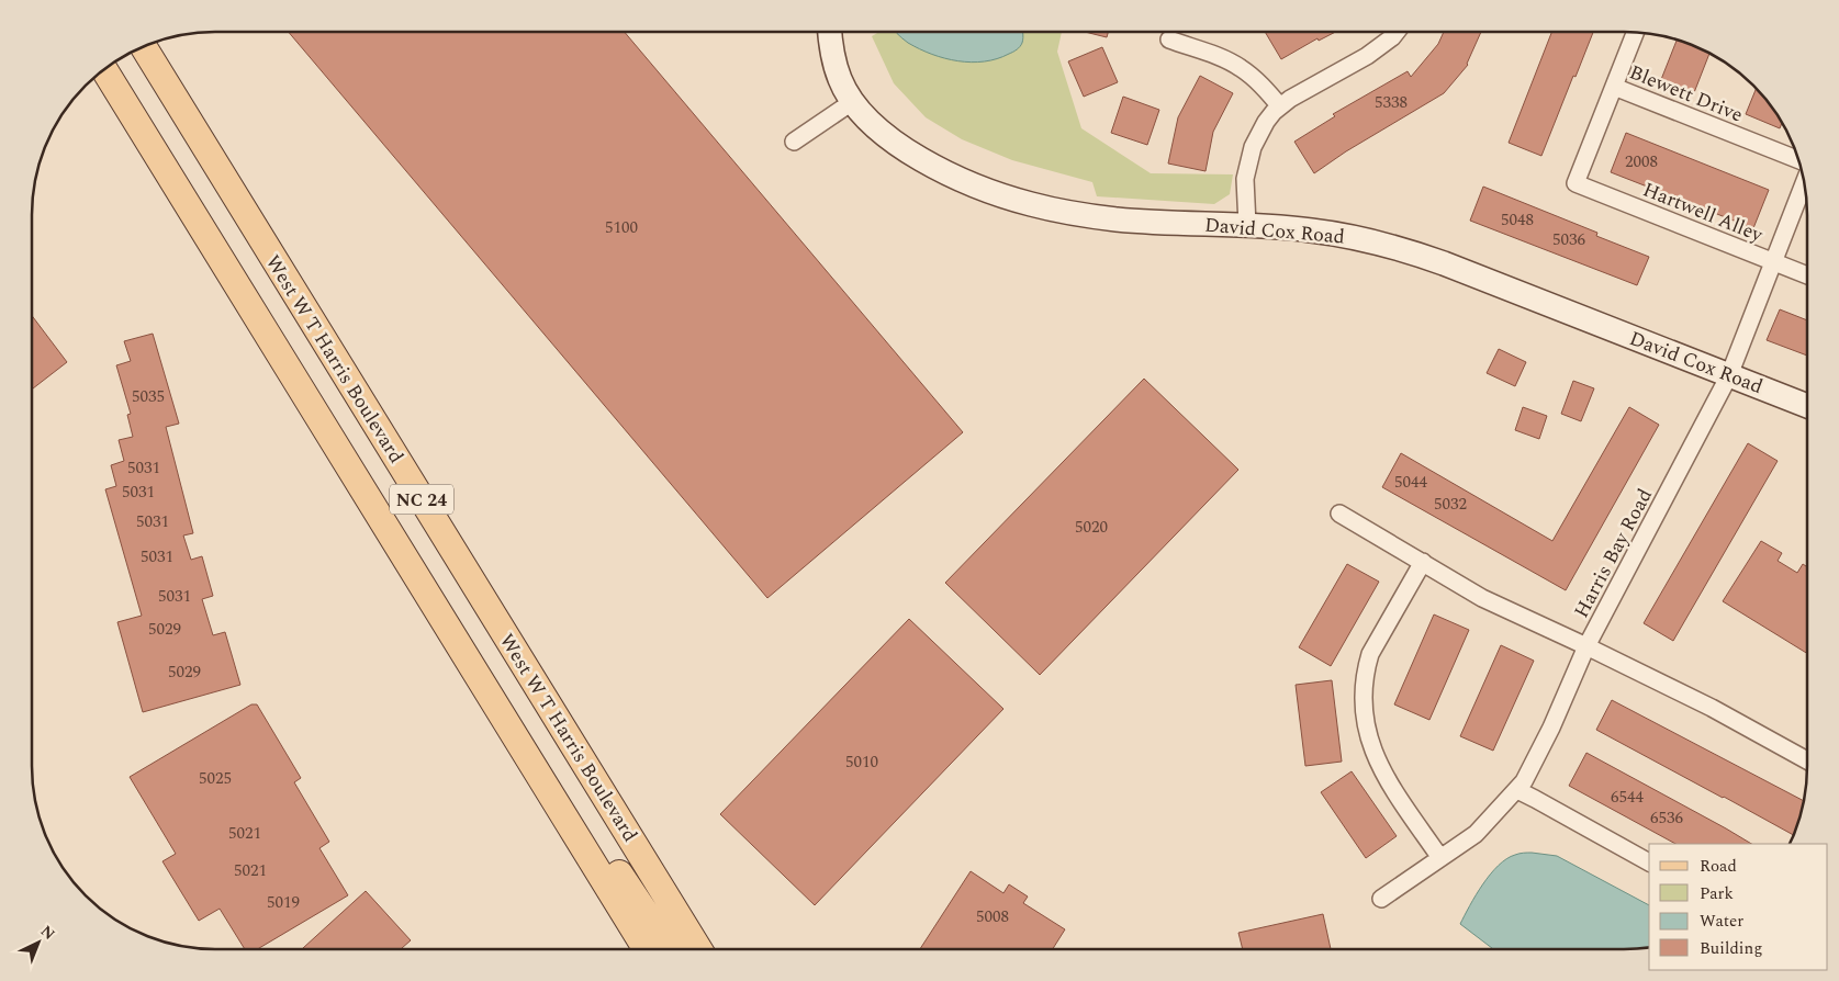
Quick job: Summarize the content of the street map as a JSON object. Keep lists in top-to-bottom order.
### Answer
{
  "streets": {
    "main road": ["David Cox Road", "West W T Harris Boulevard", "NC 24"],
    "street": ["Blewett Drive", "Hartwell Alley", "Harris Bay Road"]
  },
  "crossings": [
    ["Blewett Drive", "Hartwell Alley"],
    ["Hartwell Alley", "Harris Bay Road"],
    ["David Cox Road", "Harris Bay Road"]
  ],
  "house_numbers": [
    "5338",
    "2008",
    "5048",
    "5100",
    "5036",
    "5035",
    "5031",
    "5044",
    "5031",
    "5032",
    "5031",
    "5020",
    "5031",
    "5031",
    "5029",
    "5029",
    "5010",
    "5025",
    "6544",
    "6536",
    "5021",
    "5021",
    "5019",
    "5008"
  ],
  "legend": [
    "Road",
    "Park",
    "Water",
    "Building"
  ],
  "north": "top right"
}
